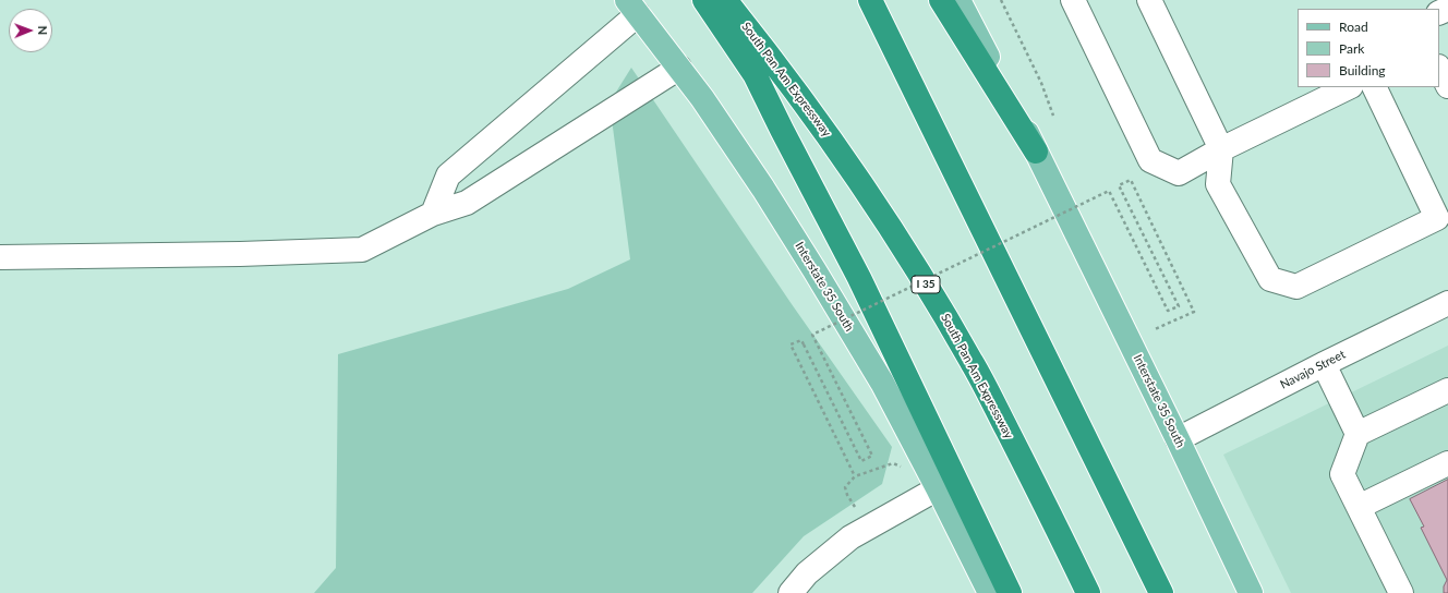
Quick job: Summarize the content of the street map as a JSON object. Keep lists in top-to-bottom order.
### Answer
{
  "streets": {
    "highway": ["South Pan Am Expressway", "I 35"],
    "main road": ["Interstate 35 South"],
    "street": ["Navajo Street"]
  },
  "crossings": [
    ["Interstate 35 South", "Navajo Street"]
  ],
  "legend": ["Road", "Park", "Building"],
  "north": "right"
}
